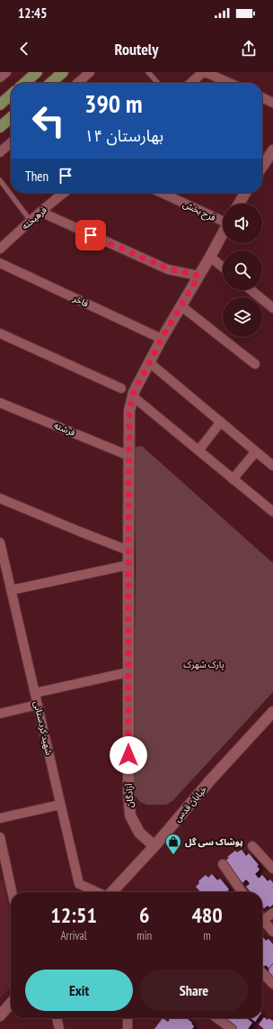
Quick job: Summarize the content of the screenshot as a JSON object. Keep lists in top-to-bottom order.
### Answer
{
  "streets": {
    "street": [
      "فرح بخش",
      "فرهیخته",
      "فاخر",
      "فرشته",
      "شهید کردستانی",
      "آزادگان",
      "خیابان قدس"
    ]
  },
  "crossings": [
    ["فاخر", "آزادگان"],
    ["فرشته", "آزادگان"],
    ["آزادگان", "خیابان قدس"]
  ],
  "parks": ["پارک شهرک"],
  "places": {
    "shop": ["پوشاک سی گل"]
  },
  "page": {
    "status": "12:45",
    "header": "Routely",
    "turn": ["390 m", "بهارستان ۱۴"],
    "then": "Then",
    "eta": [
      "12:51",
      "Arrival",
      "6",
      "min",
      "480",
      "m"
    ],
    "buttons": ["Exit", "Share"]
  }
}
